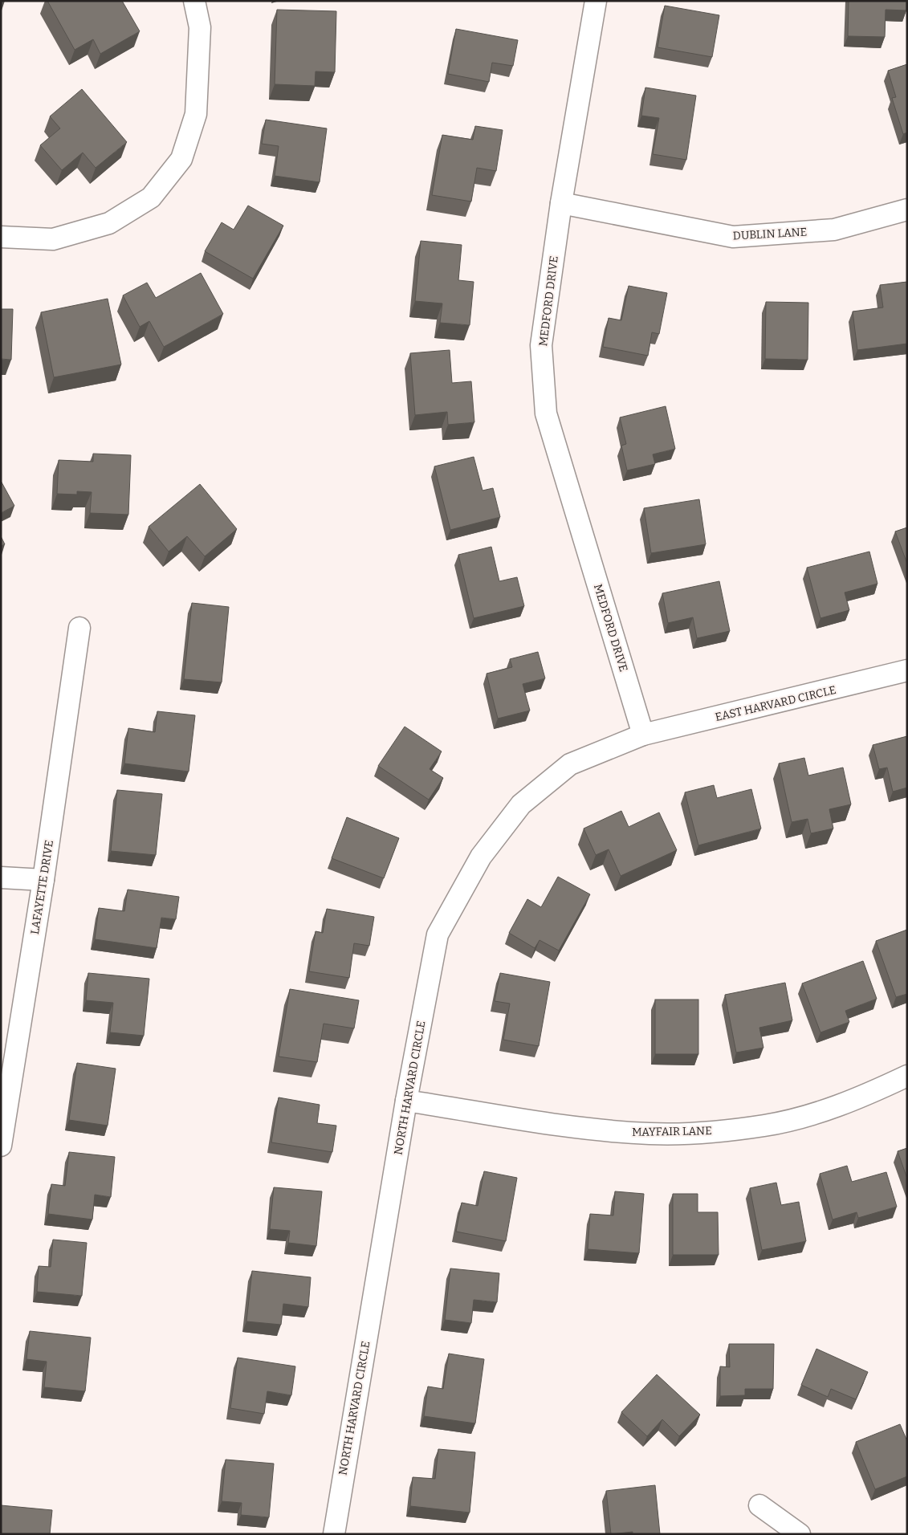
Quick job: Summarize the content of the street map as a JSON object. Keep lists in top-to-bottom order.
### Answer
{
  "streets": {
    "street": [
      "DUBLIN LANE",
      "MEDFORD DRIVE",
      "EAST HARVARD CIRCLE",
      "LAFAYETTE DRIVE",
      "NORTH HARVARD CIRCLE",
      "MAYFAIR LANE"
    ]
  },
  "crossings": [
    ["DUBLIN LANE", "MEDFORD DRIVE"],
    ["MEDFORD DRIVE", "EAST HARVARD CIRCLE"],
    ["MEDFORD DRIVE", "NORTH HARVARD CIRCLE"],
    ["EAST HARVARD CIRCLE", "NORTH HARVARD CIRCLE"],
    ["NORTH HARVARD CIRCLE", "MAYFAIR LANE"]
  ]
}
